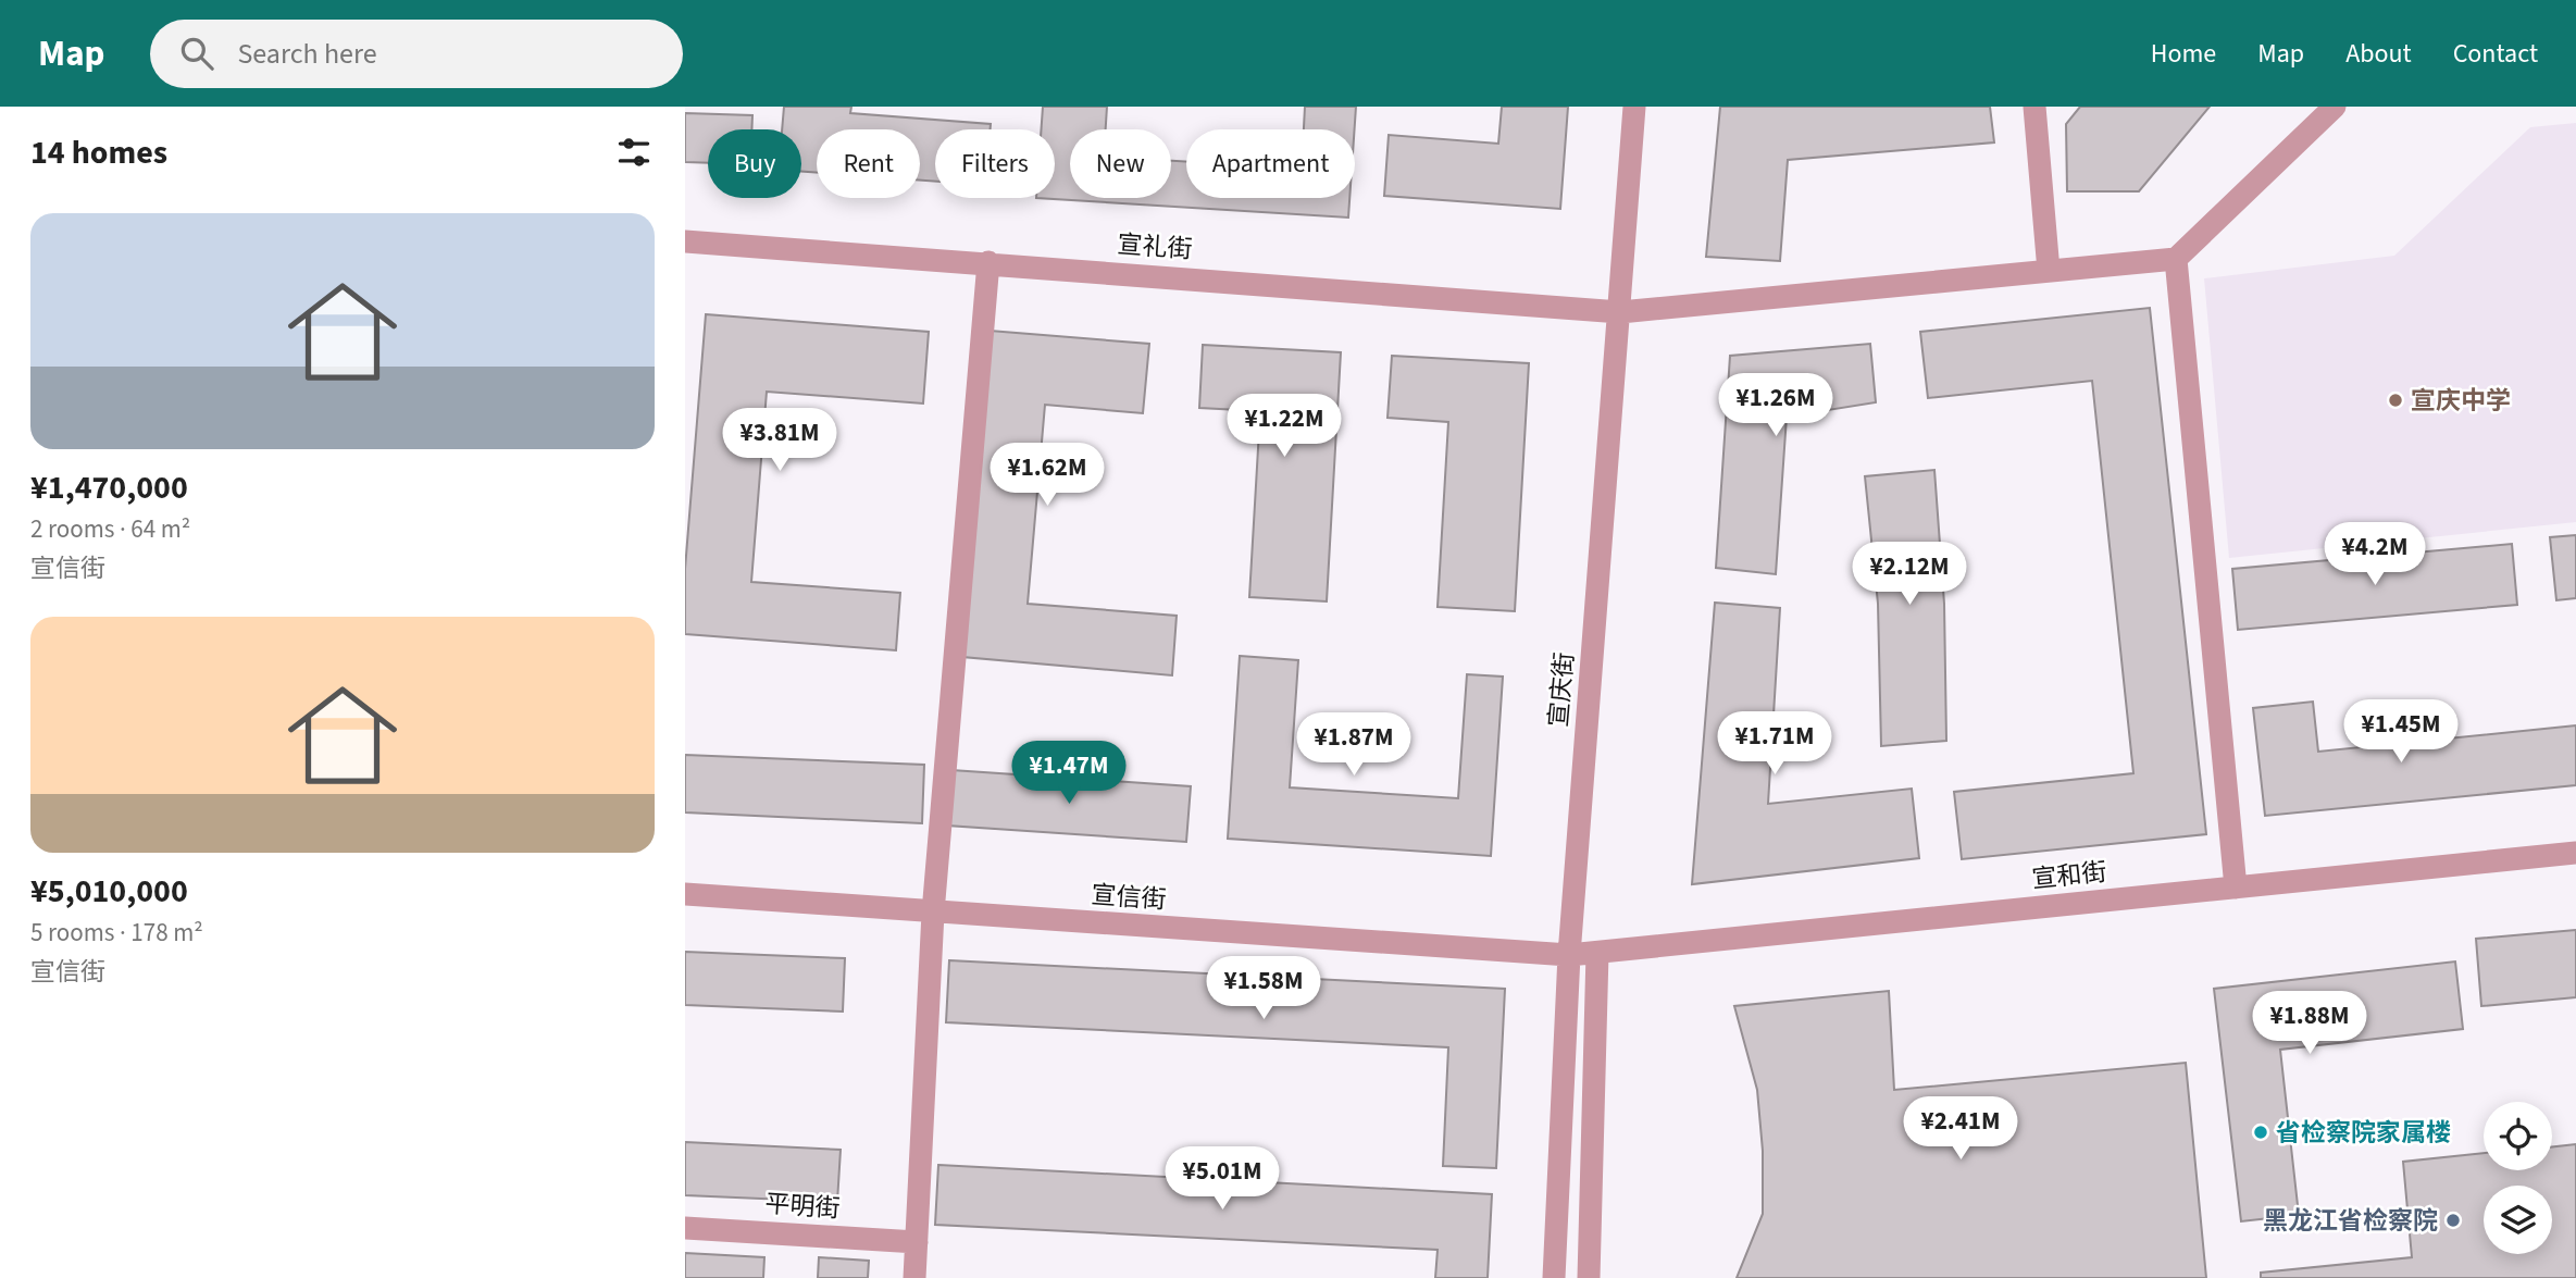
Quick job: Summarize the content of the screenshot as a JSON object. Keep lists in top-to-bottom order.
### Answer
{
  "streets": {
    "street": [
      "宣礼街",
      "宣庆街",
      "宣和街",
      "宣信街",
      "平明街"
    ]
  },
  "crossings": [
    ["宣礼街", "宣庆街"],
    ["宣庆街", "宣和街"],
    ["宣庆街", "宣信街"],
    ["宣和街", "宣信街"]
  ],
  "places": ["宣庆中学", "省检察院家属楼", "黑龙江省检察院"],
  "page": {
    "header": "Map",
    "search": "Search here",
    "nav": [
      "Home",
      "Map",
      "About",
      "Contact"
    ],
    "heading": "14 homes",
    "chip": [
      "Buy",
      "Rent",
      "Filters",
      "New",
      "Apartment"
    ],
    "list": [
      {
        "name": "¥1,470,000",
        "note": "2 rooms · 64 m² · 宣信街"
      },
      {
        "name": "¥5,010,000",
        "note": "5 rooms · 178 m² · 宣信街"
      }
    ],
    "price": [
      "¥1.26M",
      "¥1.22M",
      "¥3.81M",
      "¥1.62M",
      "¥4.2M",
      "¥2.12M",
      "¥1.45M",
      "¥1.71M",
      "¥1.87M",
      "¥1.47M",
      "¥1.58M",
      "¥1.88M",
      "¥2.41M",
      "¥5.01M"
    ]
  }
}
